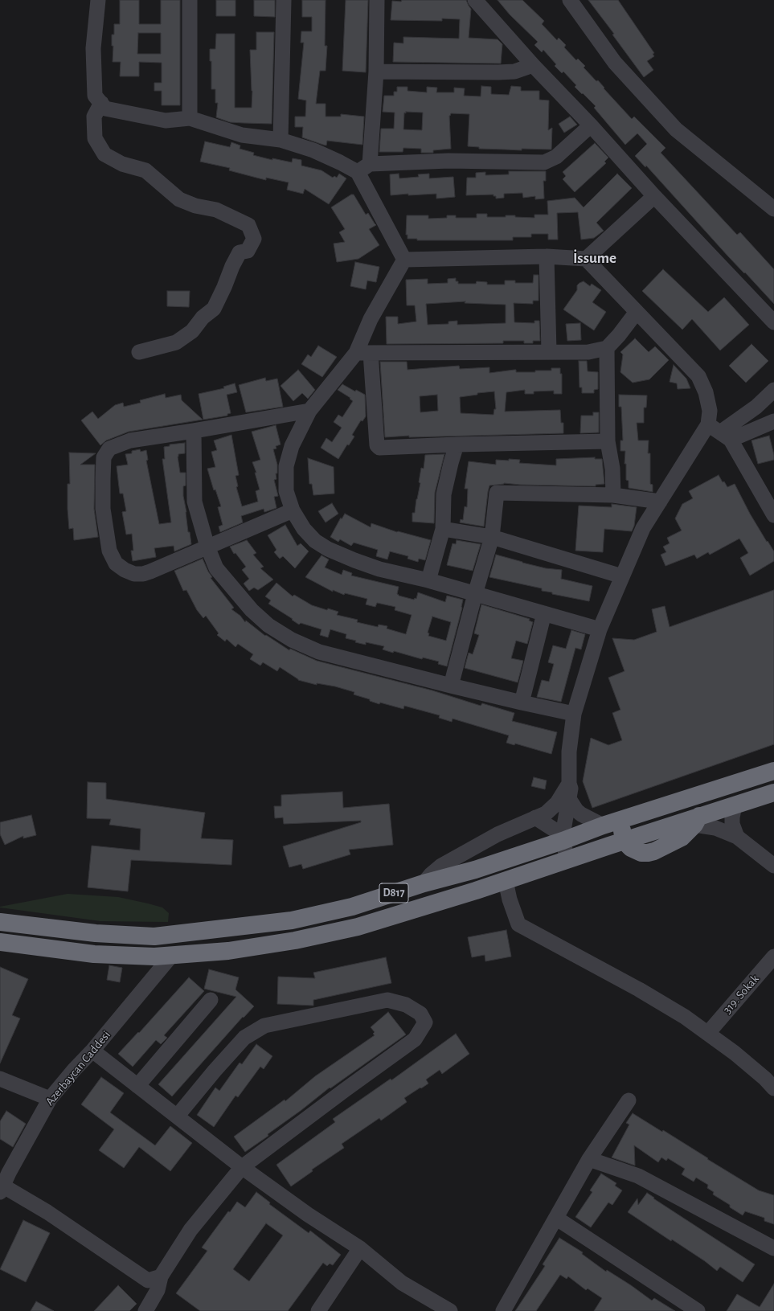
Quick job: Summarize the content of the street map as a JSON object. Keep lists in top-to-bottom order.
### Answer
{
  "streets": {
    "highway": ["D817"],
    "street": ["319. Sokak", "Azerbaycan Caddesi"]
  },
  "crossings": [
    ["D817", "Azerbaycan Caddesi"]
  ],
  "districts": ["İssume"]
}
